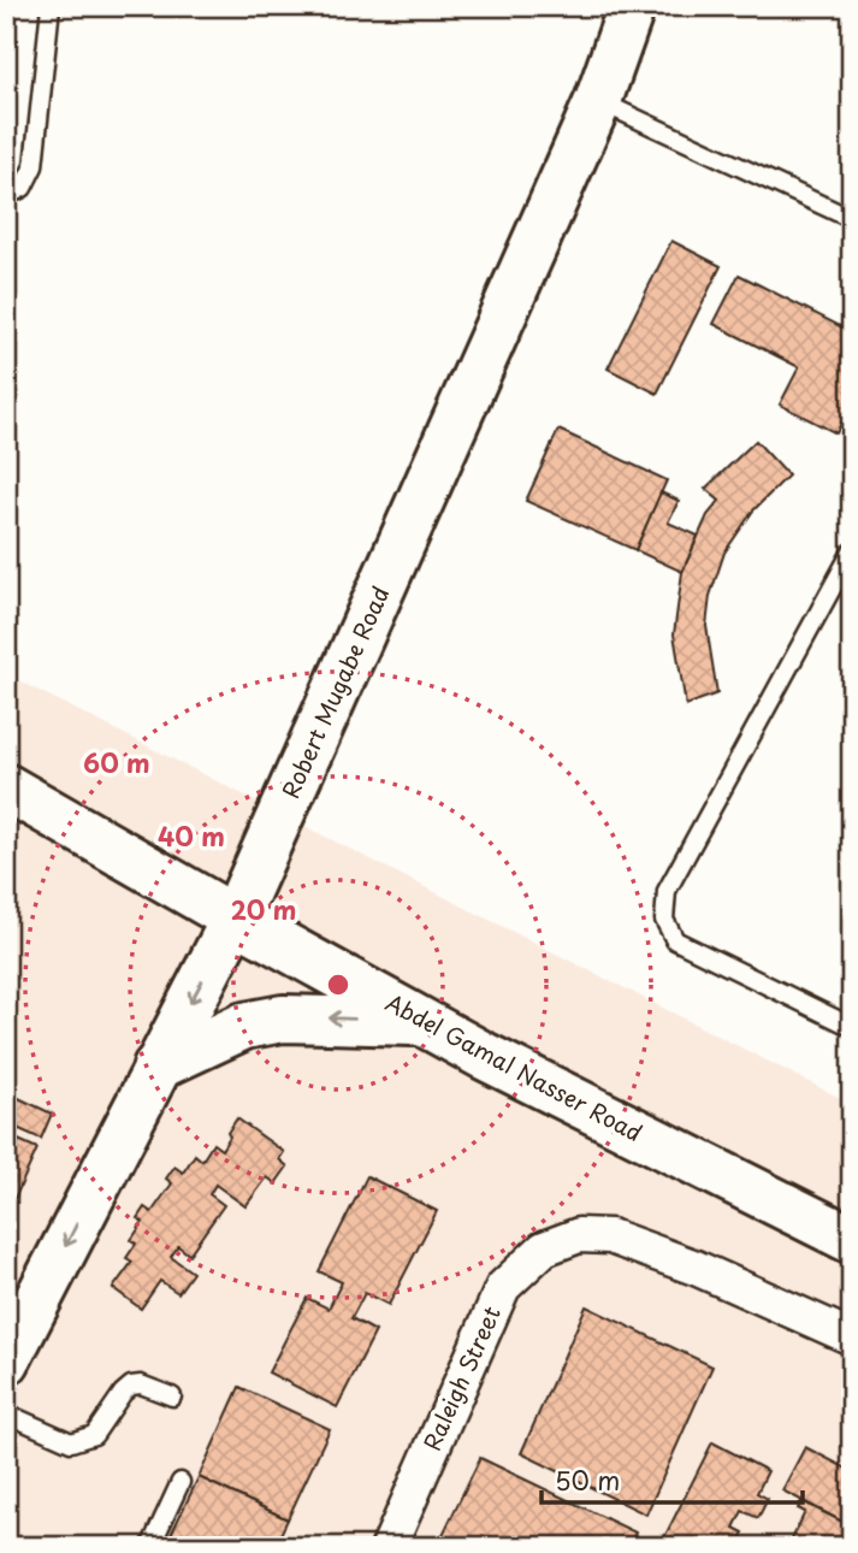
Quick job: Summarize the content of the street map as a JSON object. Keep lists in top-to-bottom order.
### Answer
{
  "streets": {
    "main road": ["Robert Mugabe Road", "Abdel Gamal Nasser Road"],
    "street": ["Raleigh Street"]
  },
  "crossings": [
    ["Robert Mugabe Road", "Abdel Gamal Nasser Road"]
  ],
  "scale_bar": "50 m",
  "rings": ["60 m", "40 m", "20 m"]
}
